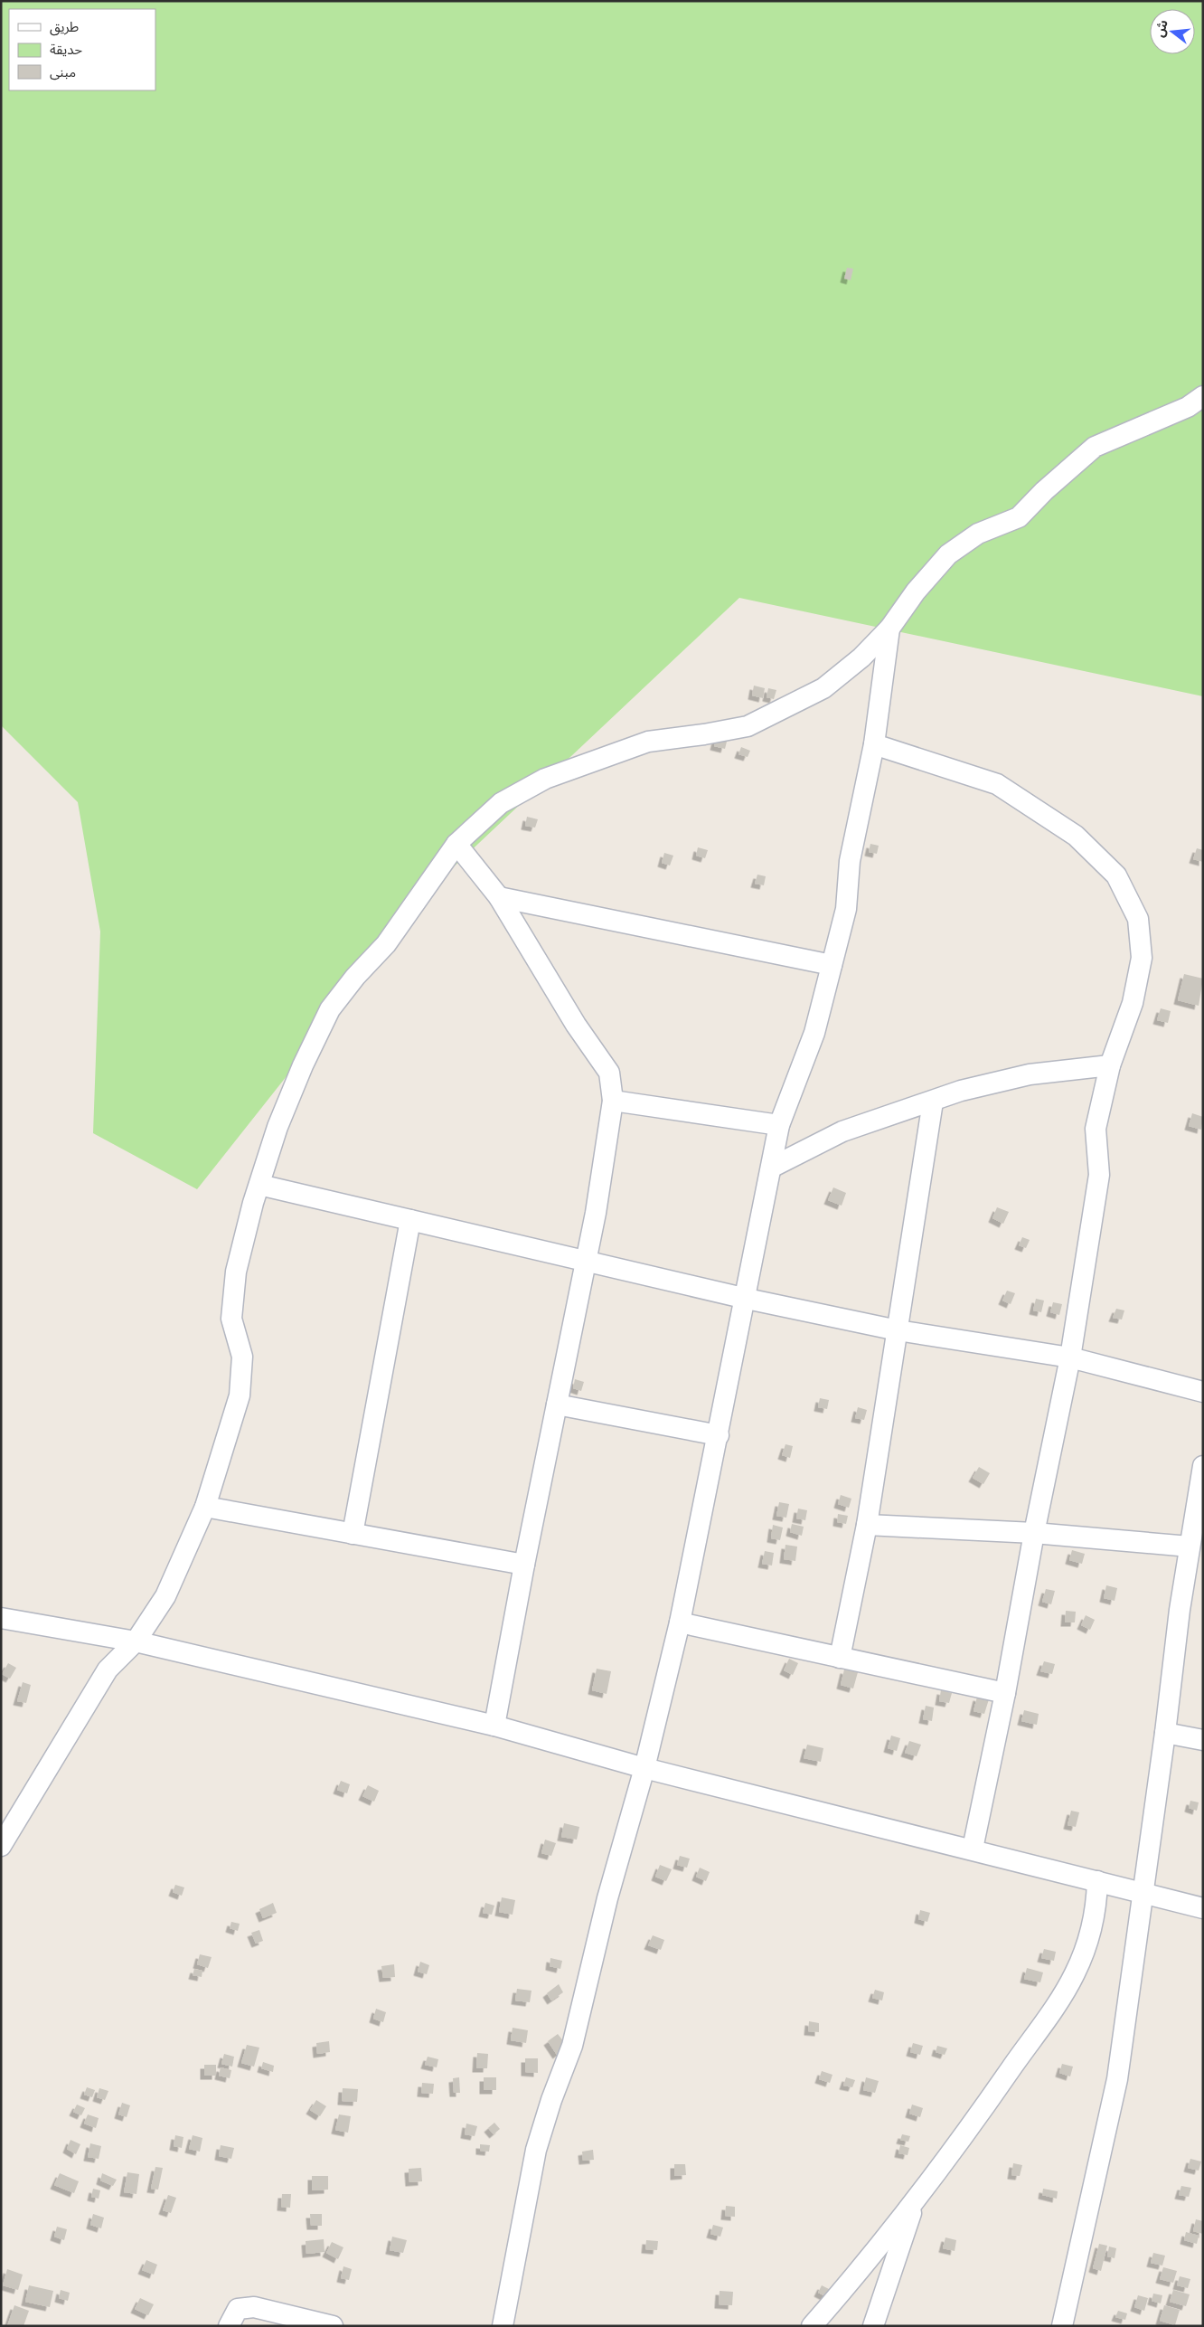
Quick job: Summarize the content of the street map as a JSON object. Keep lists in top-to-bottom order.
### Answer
{
  "legend": ["طريق", "حديقة", "مبنى"],
  "north": "left"
}
